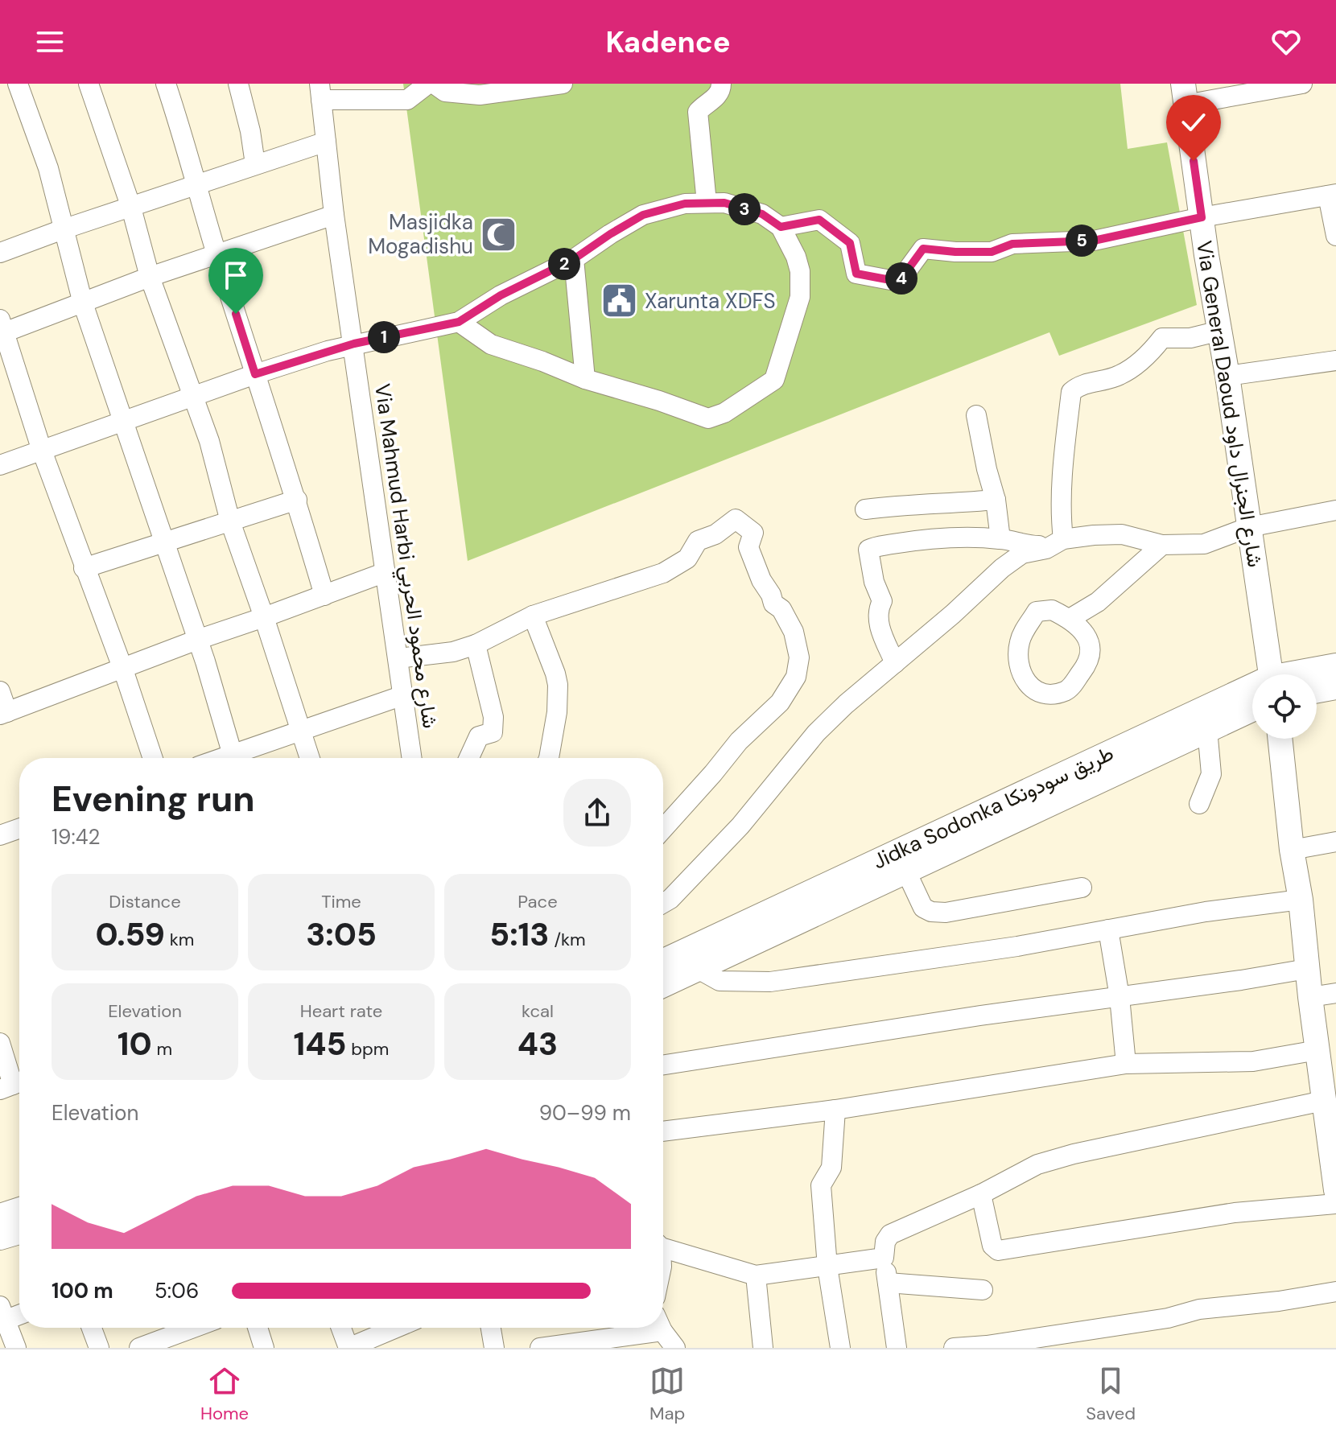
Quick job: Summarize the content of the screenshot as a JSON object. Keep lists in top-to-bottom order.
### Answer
{
  "streets": {
    "main road": ["Via General Daoud شارع الجنرال داود", "Jidka Sodonka طريق سودونكا"],
    "street": ["Via Mahmud Harbi شارع محمود الحربي"]
  },
  "places": {
    "mosque": ["Masjidka Mogadishu"],
    "public building": ["Xarunta XDFS"]
  },
  "page": {
    "header": "Kadence",
    "pins": [
      "3",
      "5",
      "2",
      "4",
      "1"
    ],
    "heading": ["Evening run", "19:42"],
    "stats": [
      ["Distance", "0.59 km"],
      ["Time", "3:05"],
      ["Pace", "5:13 /km"],
      ["Elevation", "10 m"],
      ["Heart rate", "145 bpm"],
      ["kcal", "43"]
    ],
    "chart": ["Elevation", "90–99 m"],
    "list": [
      {
        "name": "100 m",
        "note": "5:06"
      }
    ],
    "tabs": ["Home", "Map", "Saved"]
  }
}
